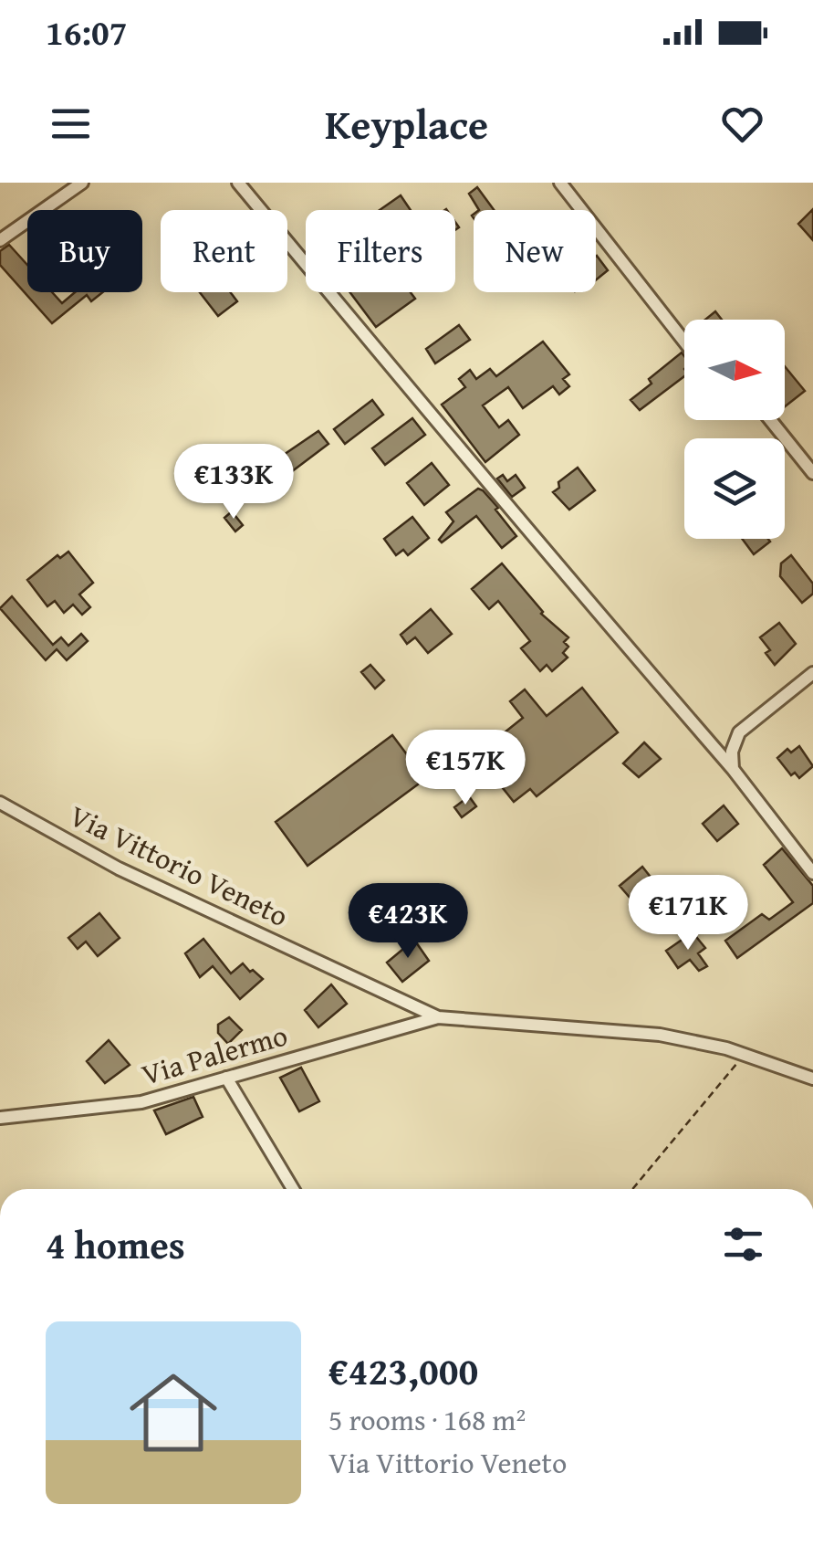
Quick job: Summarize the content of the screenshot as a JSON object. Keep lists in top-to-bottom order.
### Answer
{
  "streets": {
    "street": ["Via Vittorio Veneto", "Via Palermo"]
  },
  "crossings": [
    ["Via Vittorio Veneto", "Via Palermo"]
  ],
  "north": "right",
  "page": {
    "status": "16:07",
    "header": "Keyplace",
    "chip": [
      "Buy",
      "Rent",
      "Filters",
      "New"
    ],
    "price": [
      "€133K",
      "€157K",
      "€171K",
      "€423K"
    ],
    "heading": "4 homes",
    "list": [
      {
        "name": "€423,000",
        "note": "5 rooms · 168 m² · Via Vittorio Veneto"
      }
    ]
  }
}
